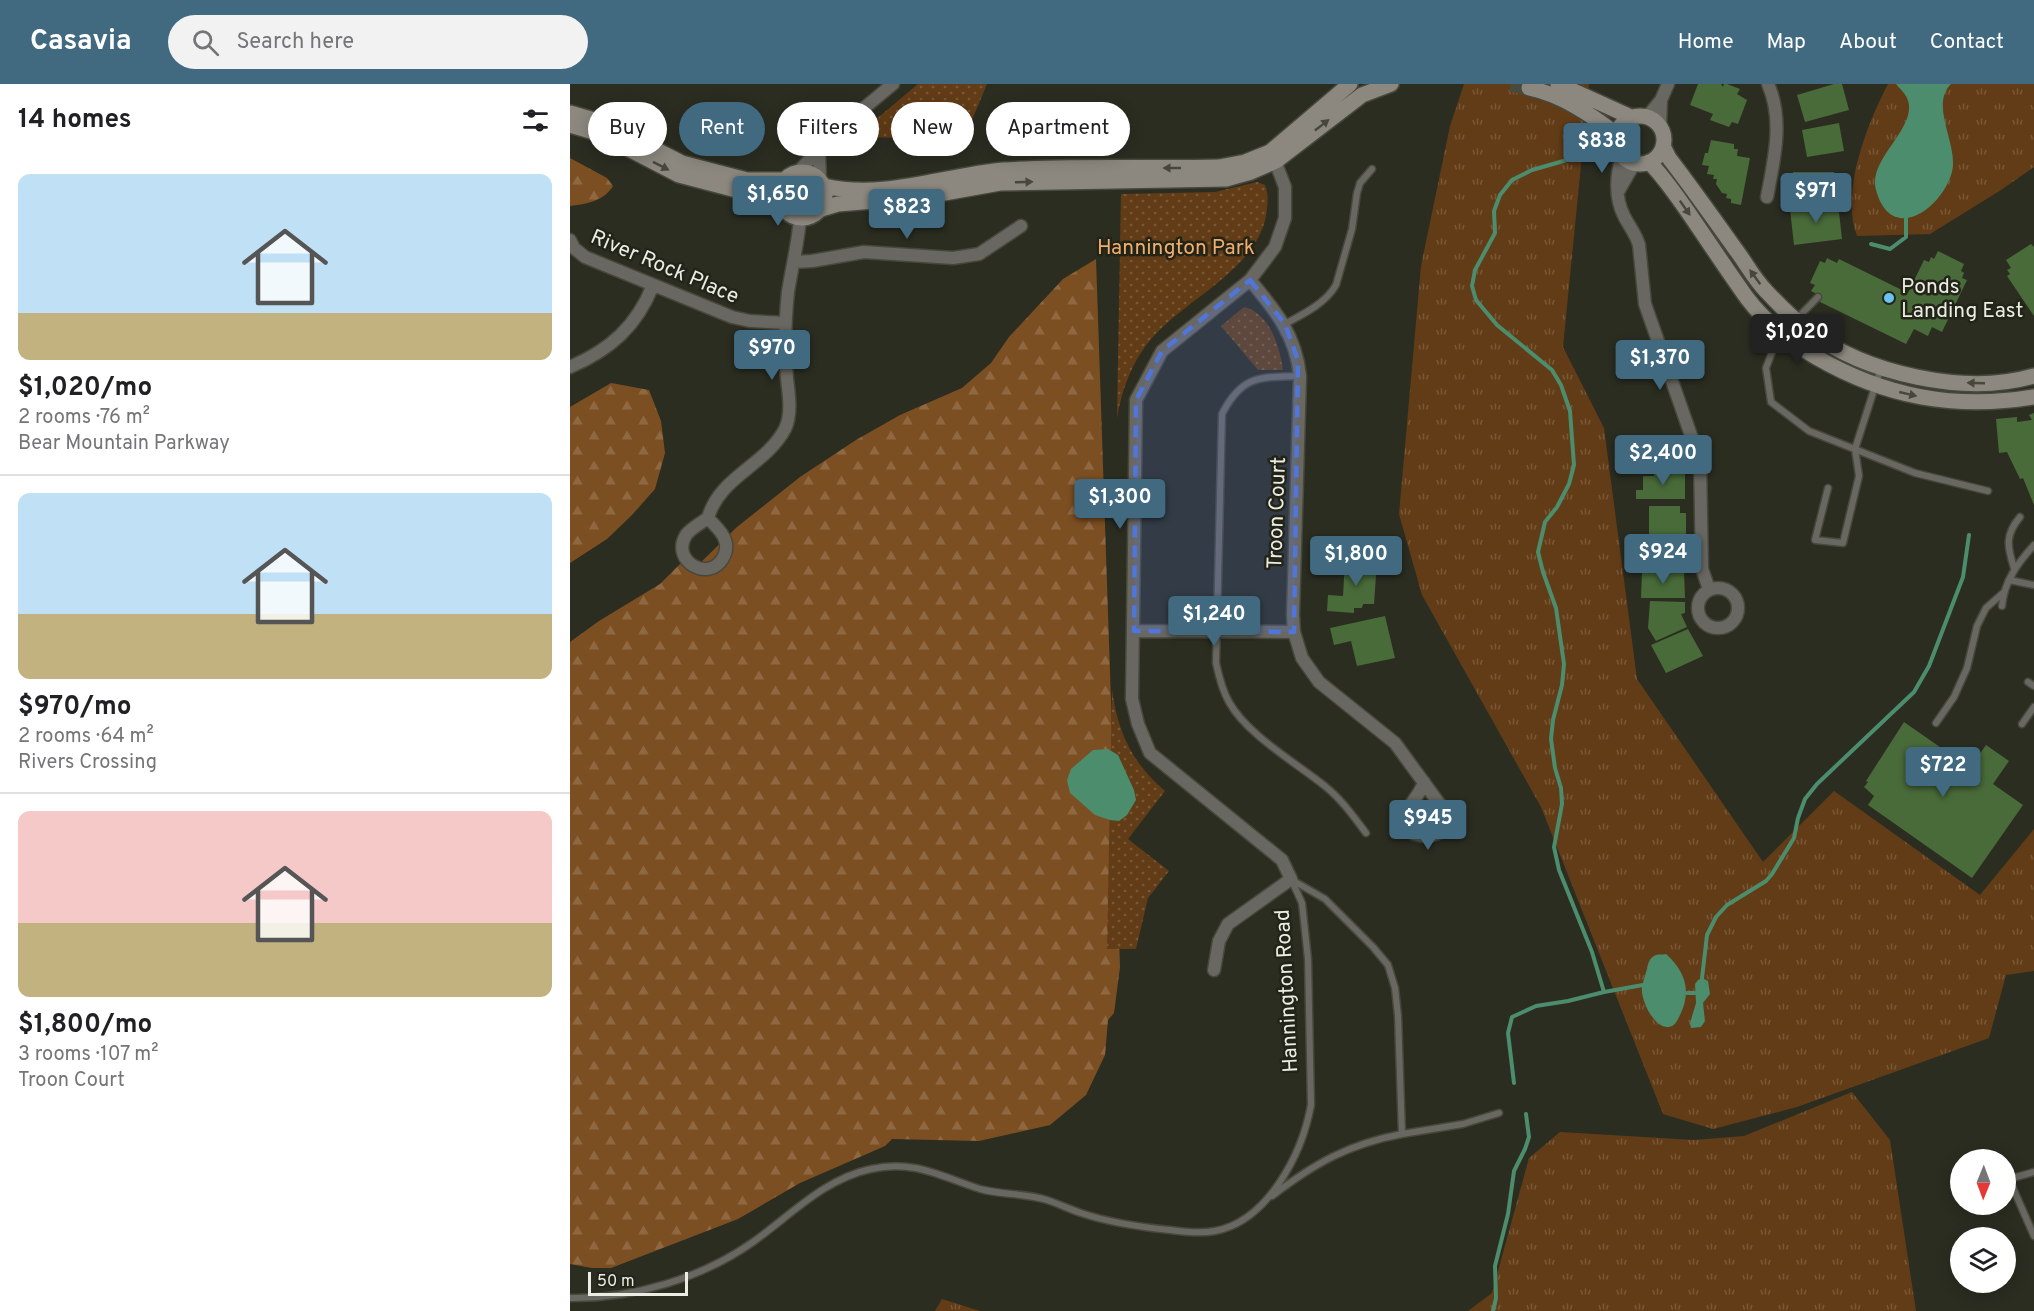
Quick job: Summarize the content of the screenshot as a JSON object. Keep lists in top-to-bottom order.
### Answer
{
  "streets": {
    "street": ["River Rock Place", "Troon Court", "Hannington Road"]
  },
  "crossings": [
    ["Troon Court", "Hannington Road"]
  ],
  "parks": ["Hannington Park"],
  "places": ["Ponds Landing East"],
  "scale_bar": "50 m",
  "north": "bottom",
  "page": {
    "header": "Casavia",
    "search": "Search here",
    "nav": [
      "Home",
      "Map",
      "About",
      "Contact"
    ],
    "heading": "14 homes",
    "chip": [
      "Buy",
      "Rent",
      "Filters",
      "New",
      "Apartment"
    ],
    "price": [
      "$838",
      "$971",
      "$1,650",
      "$823",
      "$1,020",
      "$970",
      "$1,370",
      "$2,400",
      "$1,300",
      "$924",
      "$1,800",
      "$1,240",
      "$722",
      "$945"
    ],
    "list": [
      {
        "name": "$1,020/mo",
        "note": "2 rooms · 76 m² · Bear Mountain Parkway"
      },
      {
        "name": "$970/mo",
        "note": "2 rooms · 64 m² · Rivers Crossing"
      },
      {
        "name": "$1,800/mo",
        "note": "3 rooms · 107 m² · Troon Court"
      }
    ],
    "scale": "50 m"
  }
}
